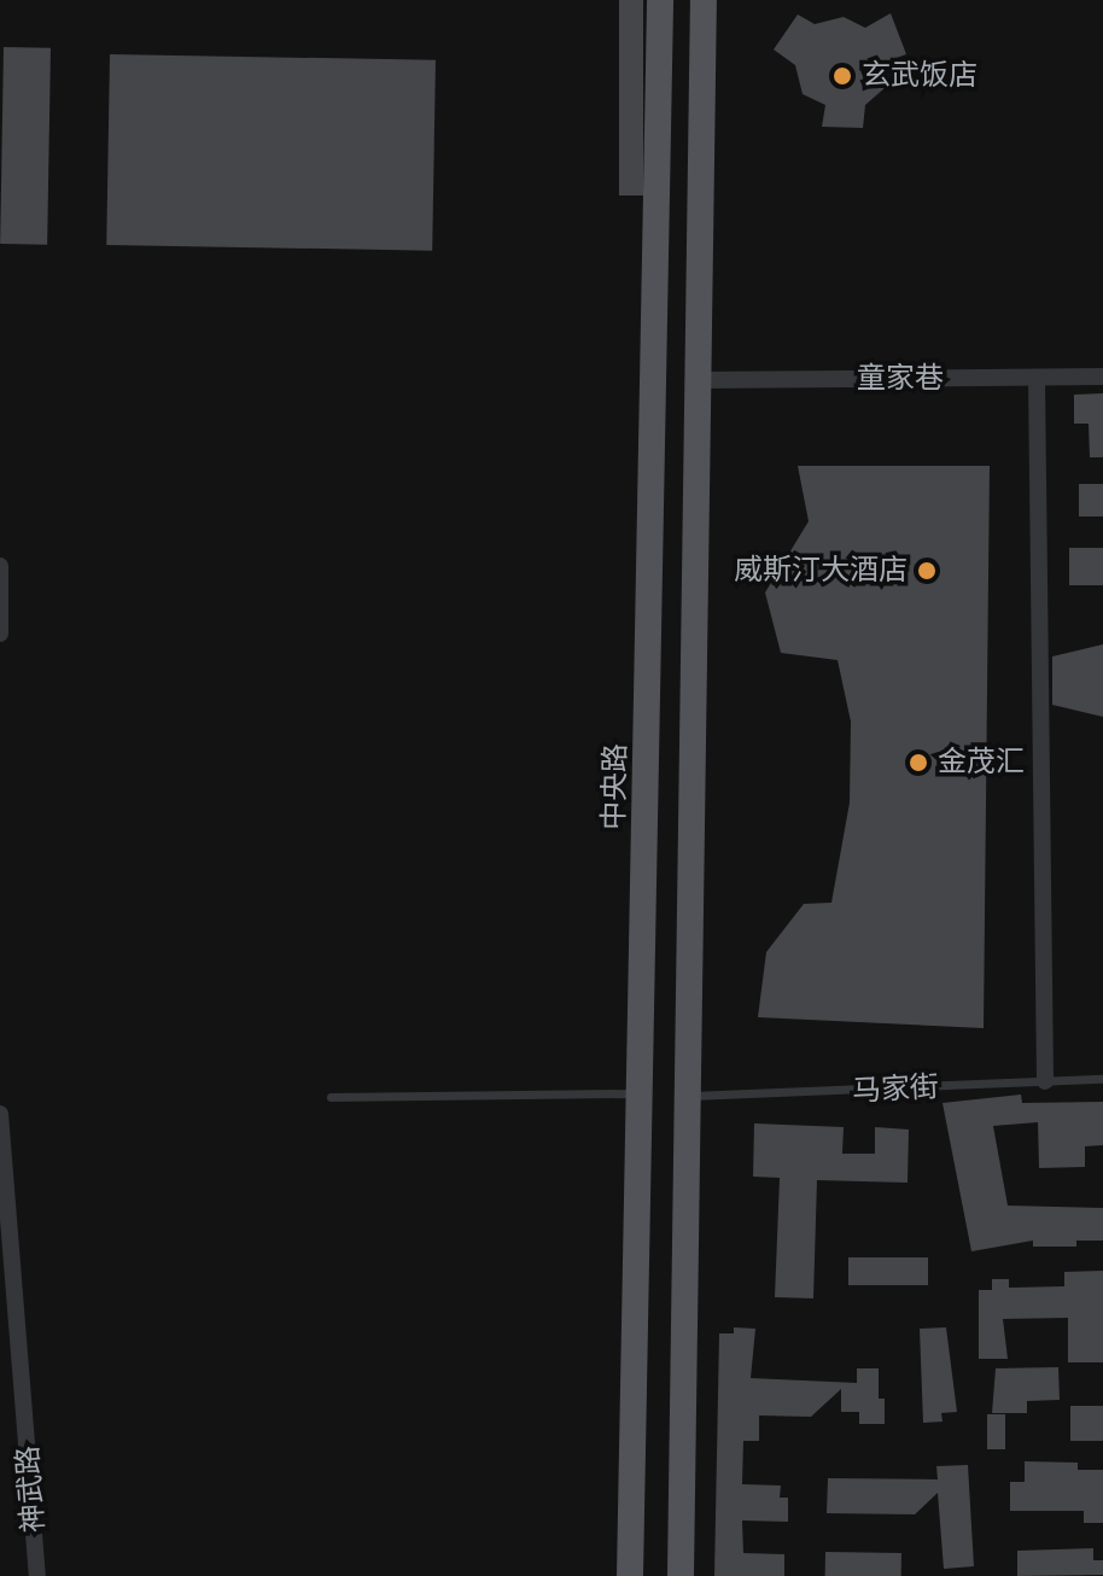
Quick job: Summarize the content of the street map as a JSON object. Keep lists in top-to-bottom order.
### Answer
{
  "streets": {
    "main road": ["中央路"],
    "street": ["童家巷", "神武路"],
    "lane": ["马家街"]
  },
  "places": ["玄武饭店", "威斯汀大酒店", "金茂汇"]
}
